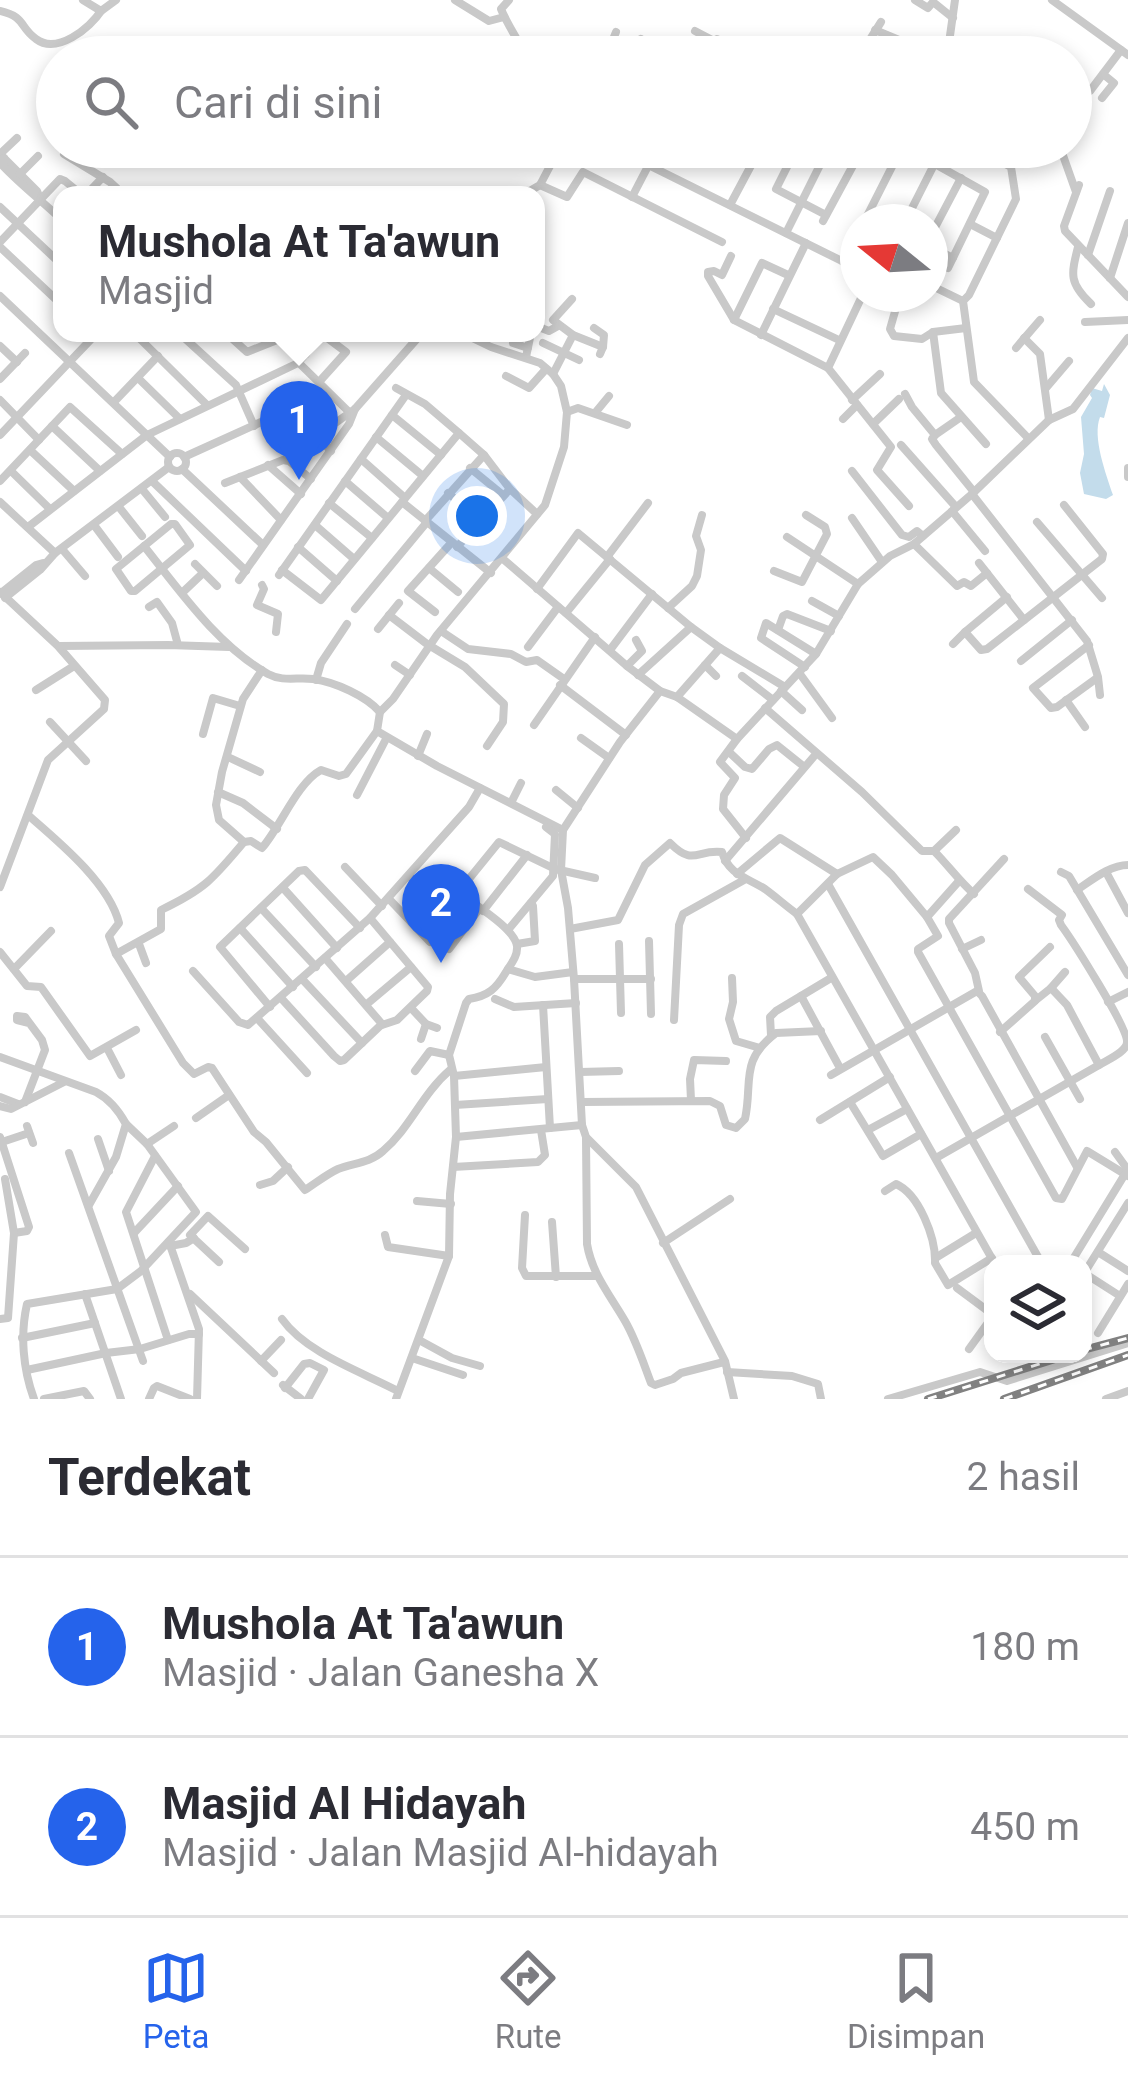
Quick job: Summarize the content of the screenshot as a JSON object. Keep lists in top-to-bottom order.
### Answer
{
  "north": "left",
  "page": {
    "search": "Cari di sini",
    "popup": ["Mushola At Ta'awun", "Masjid"],
    "pins": ["1", "2"],
    "heading": ["Terdekat", "2 hasil"],
    "list": [
      {
        "mark": "1",
        "name": "Mushola At Ta'awun",
        "note": "Masjid · Jalan Ganesha X",
        "value": "180 m"
      },
      {
        "mark": "2",
        "name": "Masjid Al Hidayah",
        "note": "Masjid · Jalan Masjid Al-hidayah",
        "value": "450 m"
      }
    ],
    "nav": ["Peta", "Rute", "Disimpan"]
  }
}
